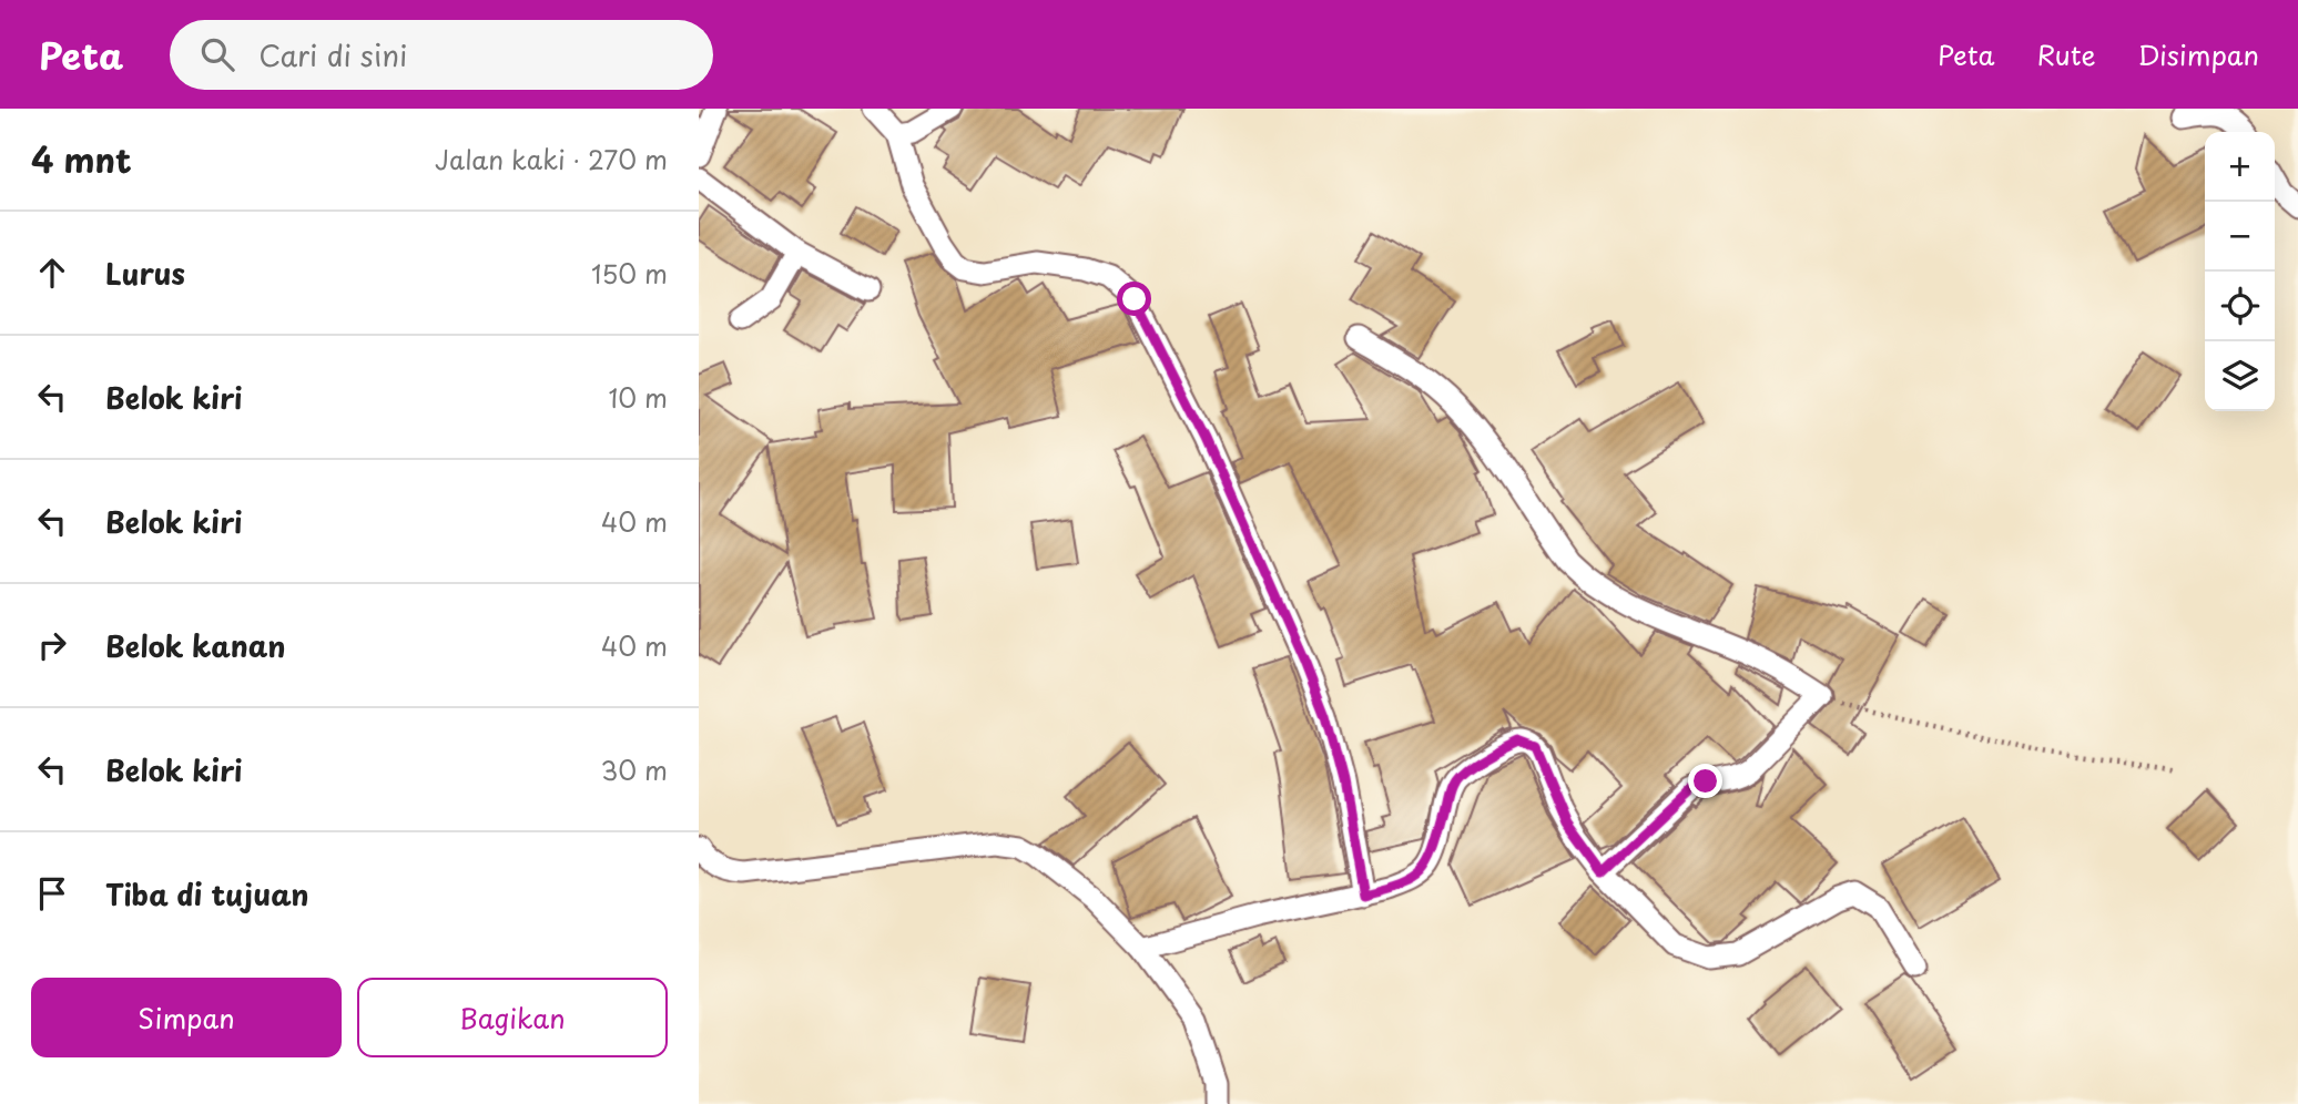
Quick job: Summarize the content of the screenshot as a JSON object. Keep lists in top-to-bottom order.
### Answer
{
  "page": {
    "header": "Peta",
    "search": "Cari di sini",
    "nav": ["Peta", "Rute", "Disimpan"],
    "heading": ["4 mnt", "Jalan kaki · 270 m"],
    "map_buttons": ["+", "−"],
    "list": [
      ["Lurus", "150 m"],
      ["Belok kiri", "10 m"],
      ["Belok kiri", "40 m"],
      ["Belok kanan", "40 m"],
      ["Belok kiri", "30 m"],
      "Tiba di tujuan"
    ],
    "buttons": ["Simpan", "Bagikan"]
  }
}
